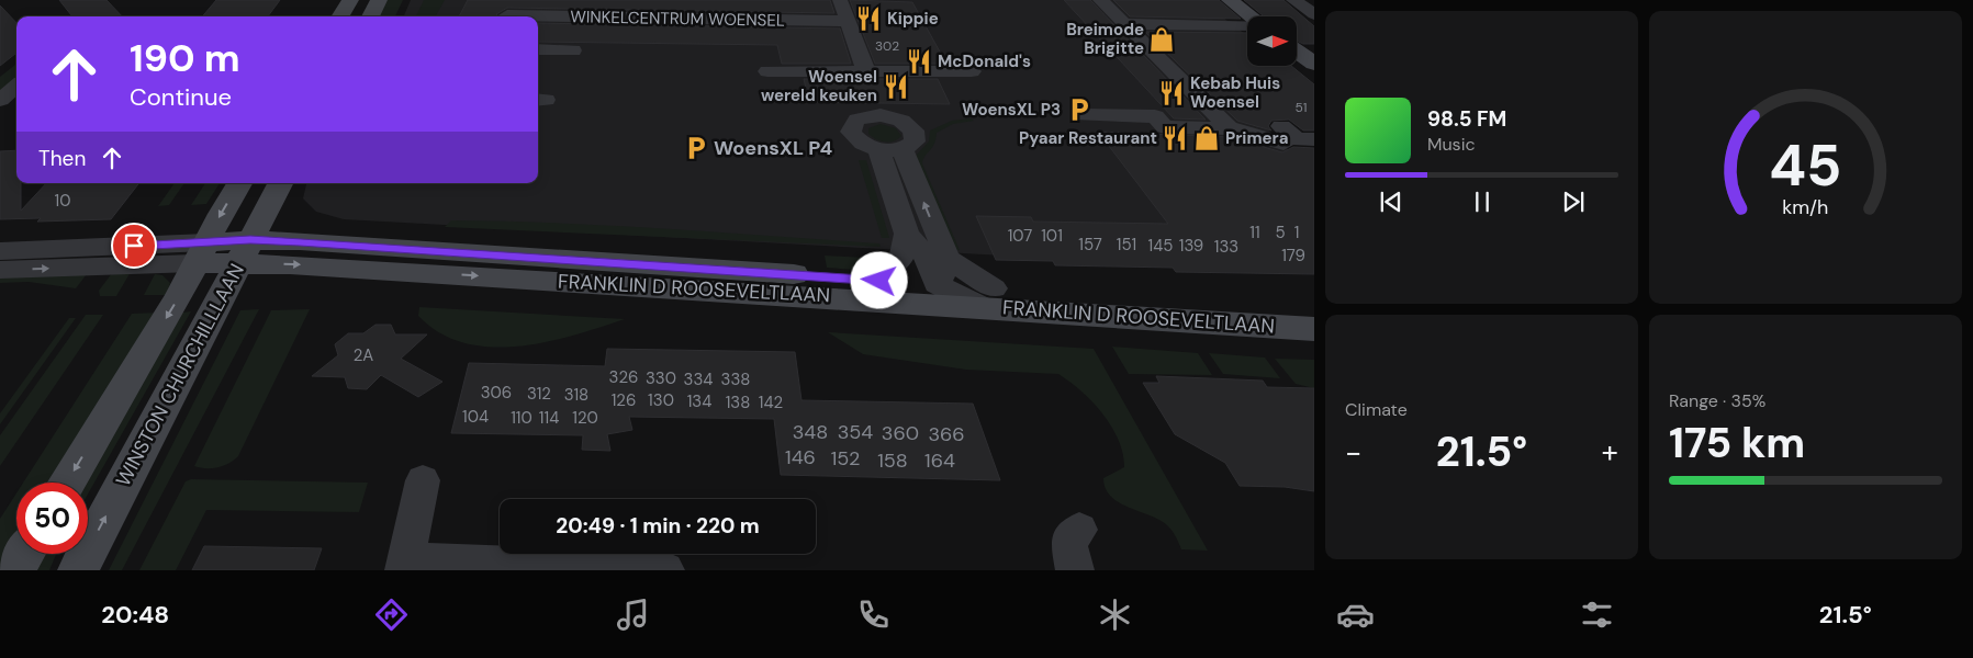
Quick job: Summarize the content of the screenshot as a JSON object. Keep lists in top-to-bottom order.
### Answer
{
  "streets": {
    "main road": ["FRANKLIN D ROOSEVELTLAAN", "WINSTON CHURCHILLLAAN"],
    "street": ["WINKELCENTRUM WOENSEL"]
  },
  "crossings": [
    ["FRANKLIN D ROOSEVELTLAAN", "WINSTON CHURCHILLLAAN"]
  ],
  "places": {
    "restaurant": [
      "Kippie",
      "McDonald's",
      "Woensel wereld keuken",
      "Kebab Huis Woensel",
      "Pyaar Restaurant"
    ],
    "shop": ["Breimode Brigitte", "Primera"],
    "parking": ["WoensXL P3", "WoensXL P4"]
  },
  "house_numbers": [
    "302",
    "51",
    "10",
    "11",
    "5",
    "1",
    "107",
    "101",
    "157",
    "151",
    "145",
    "139",
    "133",
    "179",
    "2A",
    "326",
    "330",
    "334",
    "338",
    "306",
    "312",
    "318",
    "126",
    "130",
    "134",
    "138",
    "142",
    "104",
    "110",
    "114",
    "120",
    "348",
    "354",
    "360",
    "366",
    "146",
    "152",
    "158",
    "164"
  ],
  "north": "right",
  "page": {
    "turn": ["190 m", "Continue"],
    "song": ["98.5 FM", "Music"],
    "then": "Then",
    "tile": [
      "Climate",
      ["Range · 35%", "175 km"]
    ],
    "heat": ["−", "21.5°", "+"],
    "limit": "50",
    "trip": "20:49 · 1 min · 220 m",
    "tabs": ["20:48", "21.5°"],
    "gauge": ["45", "km/h"]
  }
}
